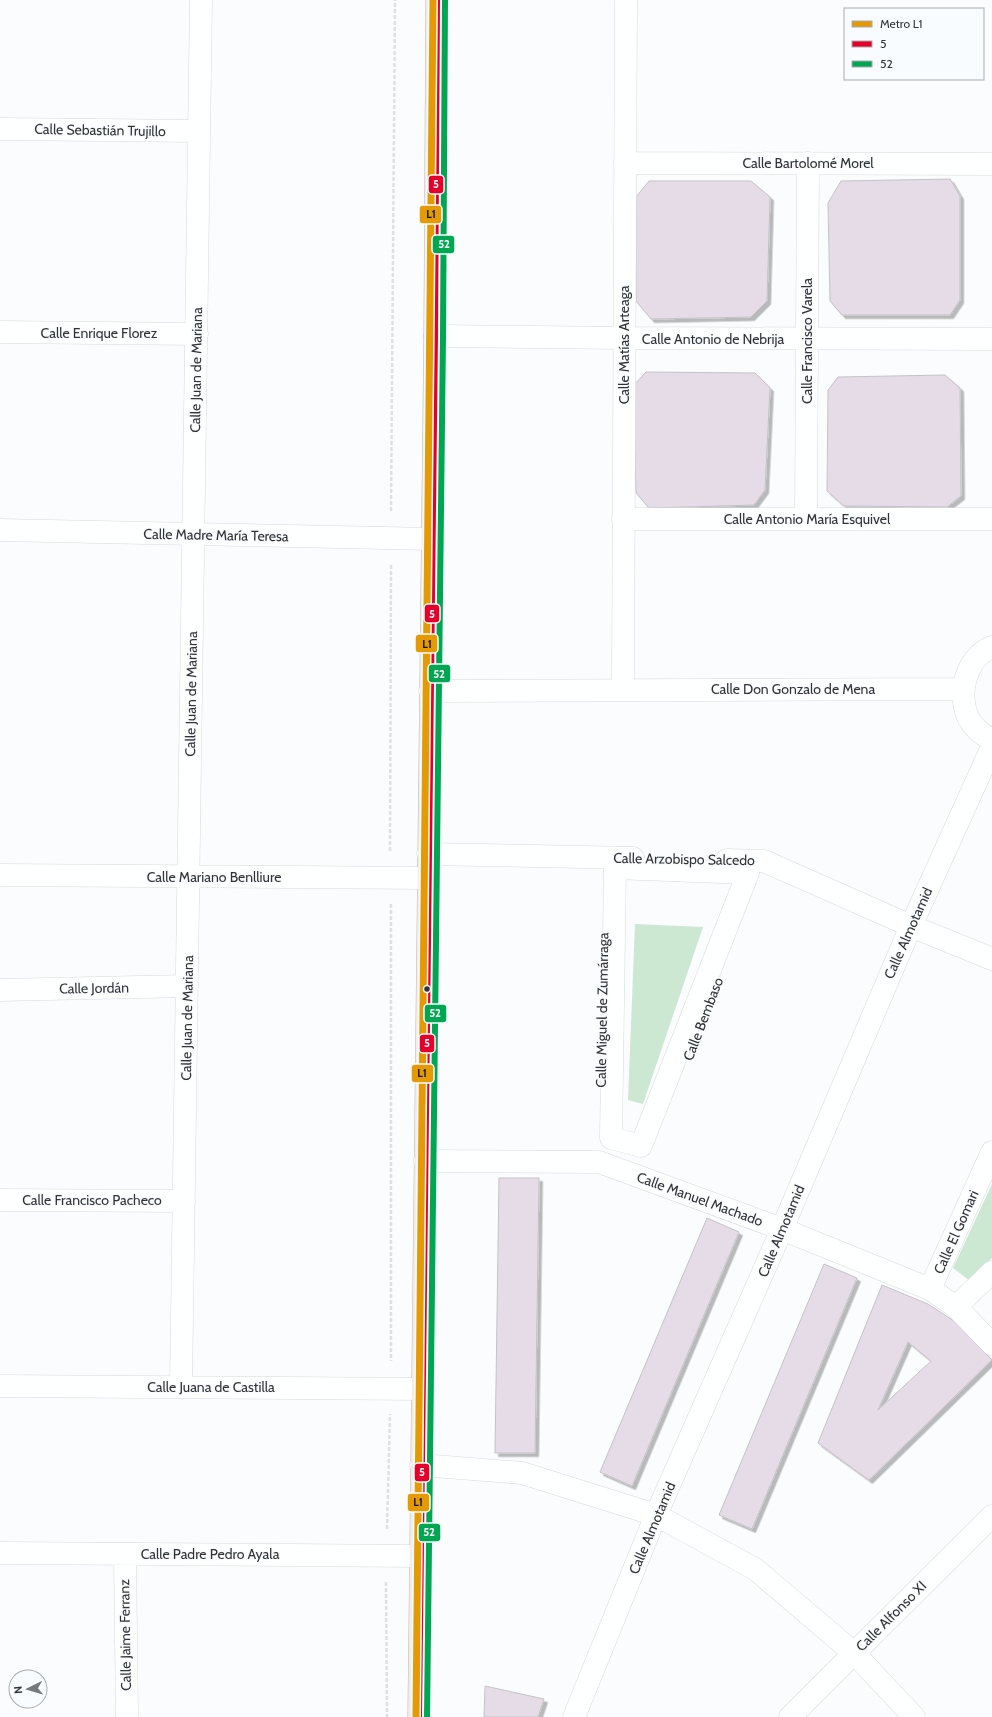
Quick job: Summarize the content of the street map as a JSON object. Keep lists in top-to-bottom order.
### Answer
{
  "streets": {
    "street": [
      "Calle Sebastián Trujillo",
      "Calle Bartolomé Morel",
      "Calle Enrique Florez",
      "Calle Antonio de Nebrija",
      "Calle Francisco Varela",
      "Calle Matías Arteaga",
      "Calle Juan de Mariana",
      "Calle Antonio María Esquivel",
      "Calle Madre María Teresa",
      "Calle Don Gonzalo de Mena",
      "Calle Arzobispo Salcedo",
      "Calle Mariano Benlliure",
      "Calle Almotamid",
      "Calle Jordán",
      "Calle Miguel de Zumárraga",
      "Calle Bembaso",
      "Calle Manuel Machado",
      "Calle Francisco Pacheco",
      "Calle El Gomari",
      "Calle Juana de Castilla",
      "Calle Padre Pedro Ayala",
      "Calle Alfonso XI",
      "Calle Jaime Ferranz"
    ]
  },
  "crossings": [
    ["Calle Sebastián Trujillo", "Calle Juan de Mariana"],
    ["Calle Bartolomé Morel", "Calle Francisco Varela"],
    ["Calle Bartolomé Morel", "Calle Matías Arteaga"],
    ["Calle Enrique Florez", "Calle Juan de Mariana"],
    ["Calle Antonio de Nebrija", "Calle Francisco Varela"],
    ["Calle Antonio de Nebrija", "Calle Matías Arteaga"],
    ["Calle Francisco Varela", "Calle Antonio María Esquivel"],
    ["Calle Matías Arteaga", "Calle Antonio María Esquivel"],
    ["Calle Matías Arteaga", "Calle Don Gonzalo de Mena"],
    ["Calle Juan de Mariana", "Calle Madre María Teresa"],
    ["Calle Juan de Mariana", "Calle Mariano Benlliure"],
    ["Calle Juan de Mariana", "Calle Jordán"],
    ["Calle Juan de Mariana", "Calle Francisco Pacheco"],
    ["Calle Juan de Mariana", "Calle Juana de Castilla"],
    ["Calle Arzobispo Salcedo", "Calle Almotamid"],
    ["Calle Arzobispo Salcedo", "Calle Miguel de Zumárraga"],
    ["Calle Arzobispo Salcedo", "Calle Bembaso"],
    ["Calle Almotamid", "Calle Manuel Machado"],
    ["Calle Miguel de Zumárraga", "Calle Manuel Machado"],
    ["Calle Bembaso", "Calle Manuel Machado"],
    ["Calle Manuel Machado", "Calle El Gomari"],
    ["Calle Padre Pedro Ayala", "Calle Jaime Ferranz"]
  ],
  "lines": ["metro line L1", "transit line 5", "transit line 52"],
  "legend": ["Metro L1", "5", "52"],
  "north": "left"
}
